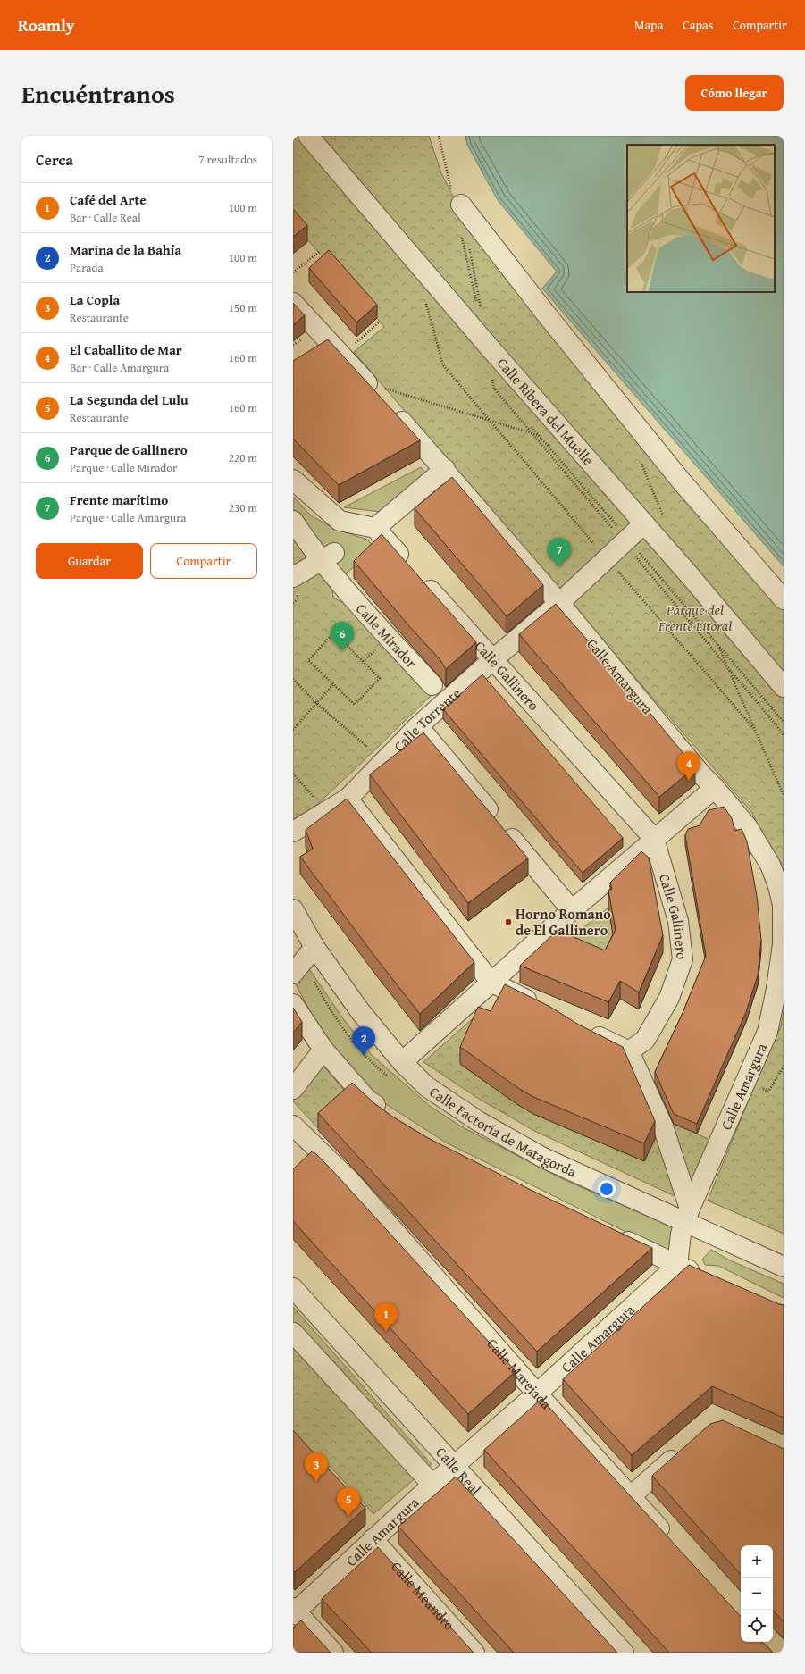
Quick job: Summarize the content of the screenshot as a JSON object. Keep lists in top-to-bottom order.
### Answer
{
  "streets": {
    "street": [
      "Calle Ribera del Muelle",
      "Calle Mirador",
      "Calle Gallinero",
      "Calle Amargura",
      "Calle Torrente",
      "Calle Factoría de Matagorda",
      "Calle Marejada",
      "Calle Real",
      "Calle Meandro"
    ]
  },
  "crossings": [
    ["Calle Ribera del Muelle", "Calle Torrente"],
    ["Calle Gallinero", "Calle Torrente"],
    ["Calle Amargura", "Calle Torrente"],
    ["Calle Amargura", "Calle Factoría de Matagorda"],
    ["Calle Amargura", "Calle Marejada"],
    ["Calle Amargura", "Calle Real"],
    ["Calle Amargura", "Calle Meandro"]
  ],
  "parks": ["Parque del Frente Litoral"],
  "places": ["Horno Romano de El Gallinero"],
  "page": {
    "header": "Roamly",
    "nav": ["Mapa", "Capas", "Compartir"],
    "title": "Encuéntranos",
    "buttons": [
      "Cómo llegar",
      ["Guardar", "Compartir"]
    ],
    "heading": ["Cerca", "7 resultados"],
    "list": [
      {
        "mark": "1",
        "name": "Café del Arte",
        "note": "Bar · Calle Real",
        "value": "100 m"
      },
      {
        "mark": "2",
        "name": "Marina de la Bahía",
        "note": "Parada",
        "value": "100 m"
      },
      {
        "mark": "3",
        "name": "La Copla",
        "note": "Restaurante",
        "value": "150 m"
      },
      {
        "mark": "4",
        "name": "El Caballito de Mar",
        "note": "Bar · Calle Amargura",
        "value": "160 m"
      },
      {
        "mark": "5",
        "name": "La Segunda del Lulu",
        "note": "Restaurante",
        "value": "160 m"
      },
      {
        "mark": "6",
        "name": "Parque de Gallinero",
        "note": "Parque · Calle Mirador",
        "value": "220 m"
      },
      {
        "mark": "7",
        "name": "Frente marítimo",
        "note": "Parque · Calle Amargura",
        "value": "230 m"
      }
    ],
    "pins": [
      "7",
      "6",
      "4",
      "2",
      "1",
      "3",
      "5"
    ],
    "map_buttons": ["+", "−"]
  }
}
